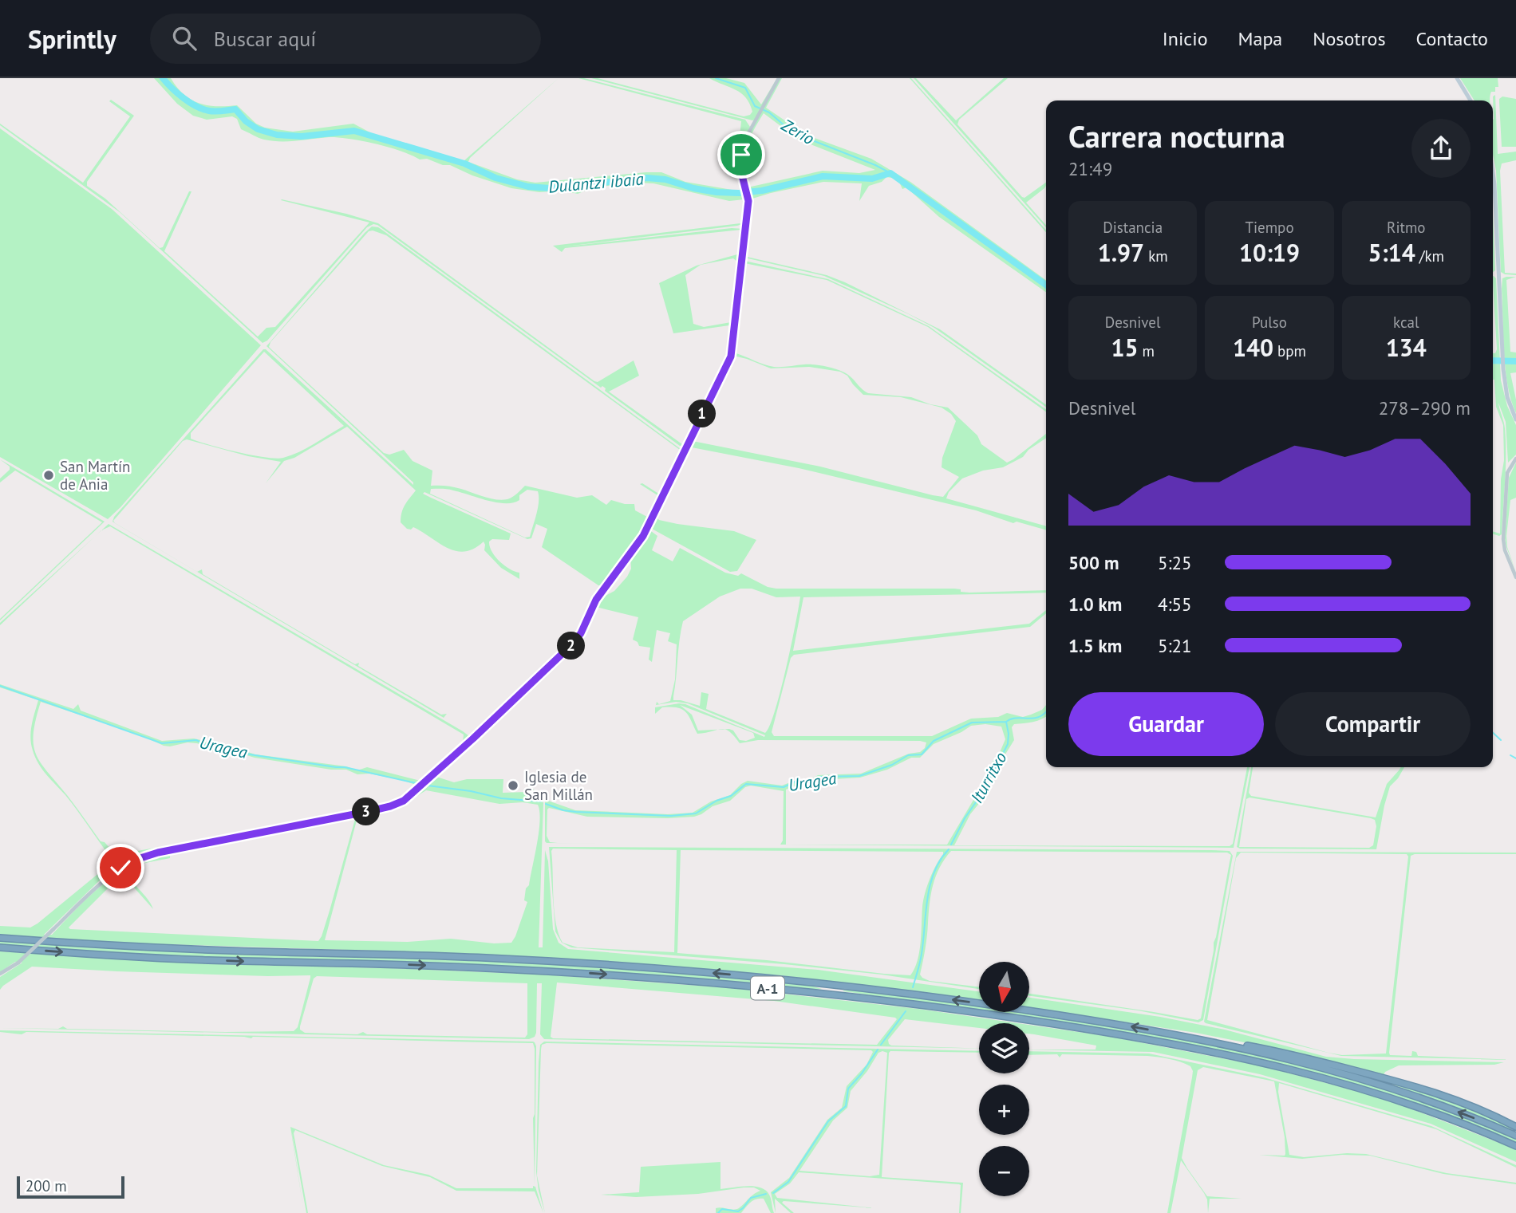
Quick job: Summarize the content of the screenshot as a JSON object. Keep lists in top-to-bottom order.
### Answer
{
  "streets": {
    "highway": ["A-1"]
  },
  "water": [
    "Zerio",
    "Dulantzi ibaia",
    "Uragea",
    "Iturritxo"
  ],
  "places": ["San Martín de Ania", "Iglesia de San Millán"],
  "scale_bar": "200 m",
  "north": "bottom",
  "page": {
    "header": "Sprintly",
    "search": "Buscar aquí",
    "nav": [
      "Inicio",
      "Mapa",
      "Nosotros",
      "Contacto"
    ],
    "heading": ["Carrera nocturna", "21:49"],
    "stats": [
      ["Distancia", "1.97 km"],
      ["Tiempo", "10:19"],
      ["Ritmo", "5:14 /km"],
      ["Desnivel", "15 m"],
      ["Pulso", "140 bpm"],
      ["kcal", "134"]
    ],
    "chart": ["Desnivel", "278–290 m"],
    "pins": ["1", "2", "3"],
    "list": [
      {
        "name": "500 m",
        "note": "5:25"
      },
      {
        "name": "1.0 km",
        "note": "4:55"
      },
      {
        "name": "1.5 km",
        "note": "5:21"
      }
    ],
    "buttons": ["Guardar", "Compartir"],
    "map_buttons": ["+", "−"],
    "scale": "200 m"
  }
}
